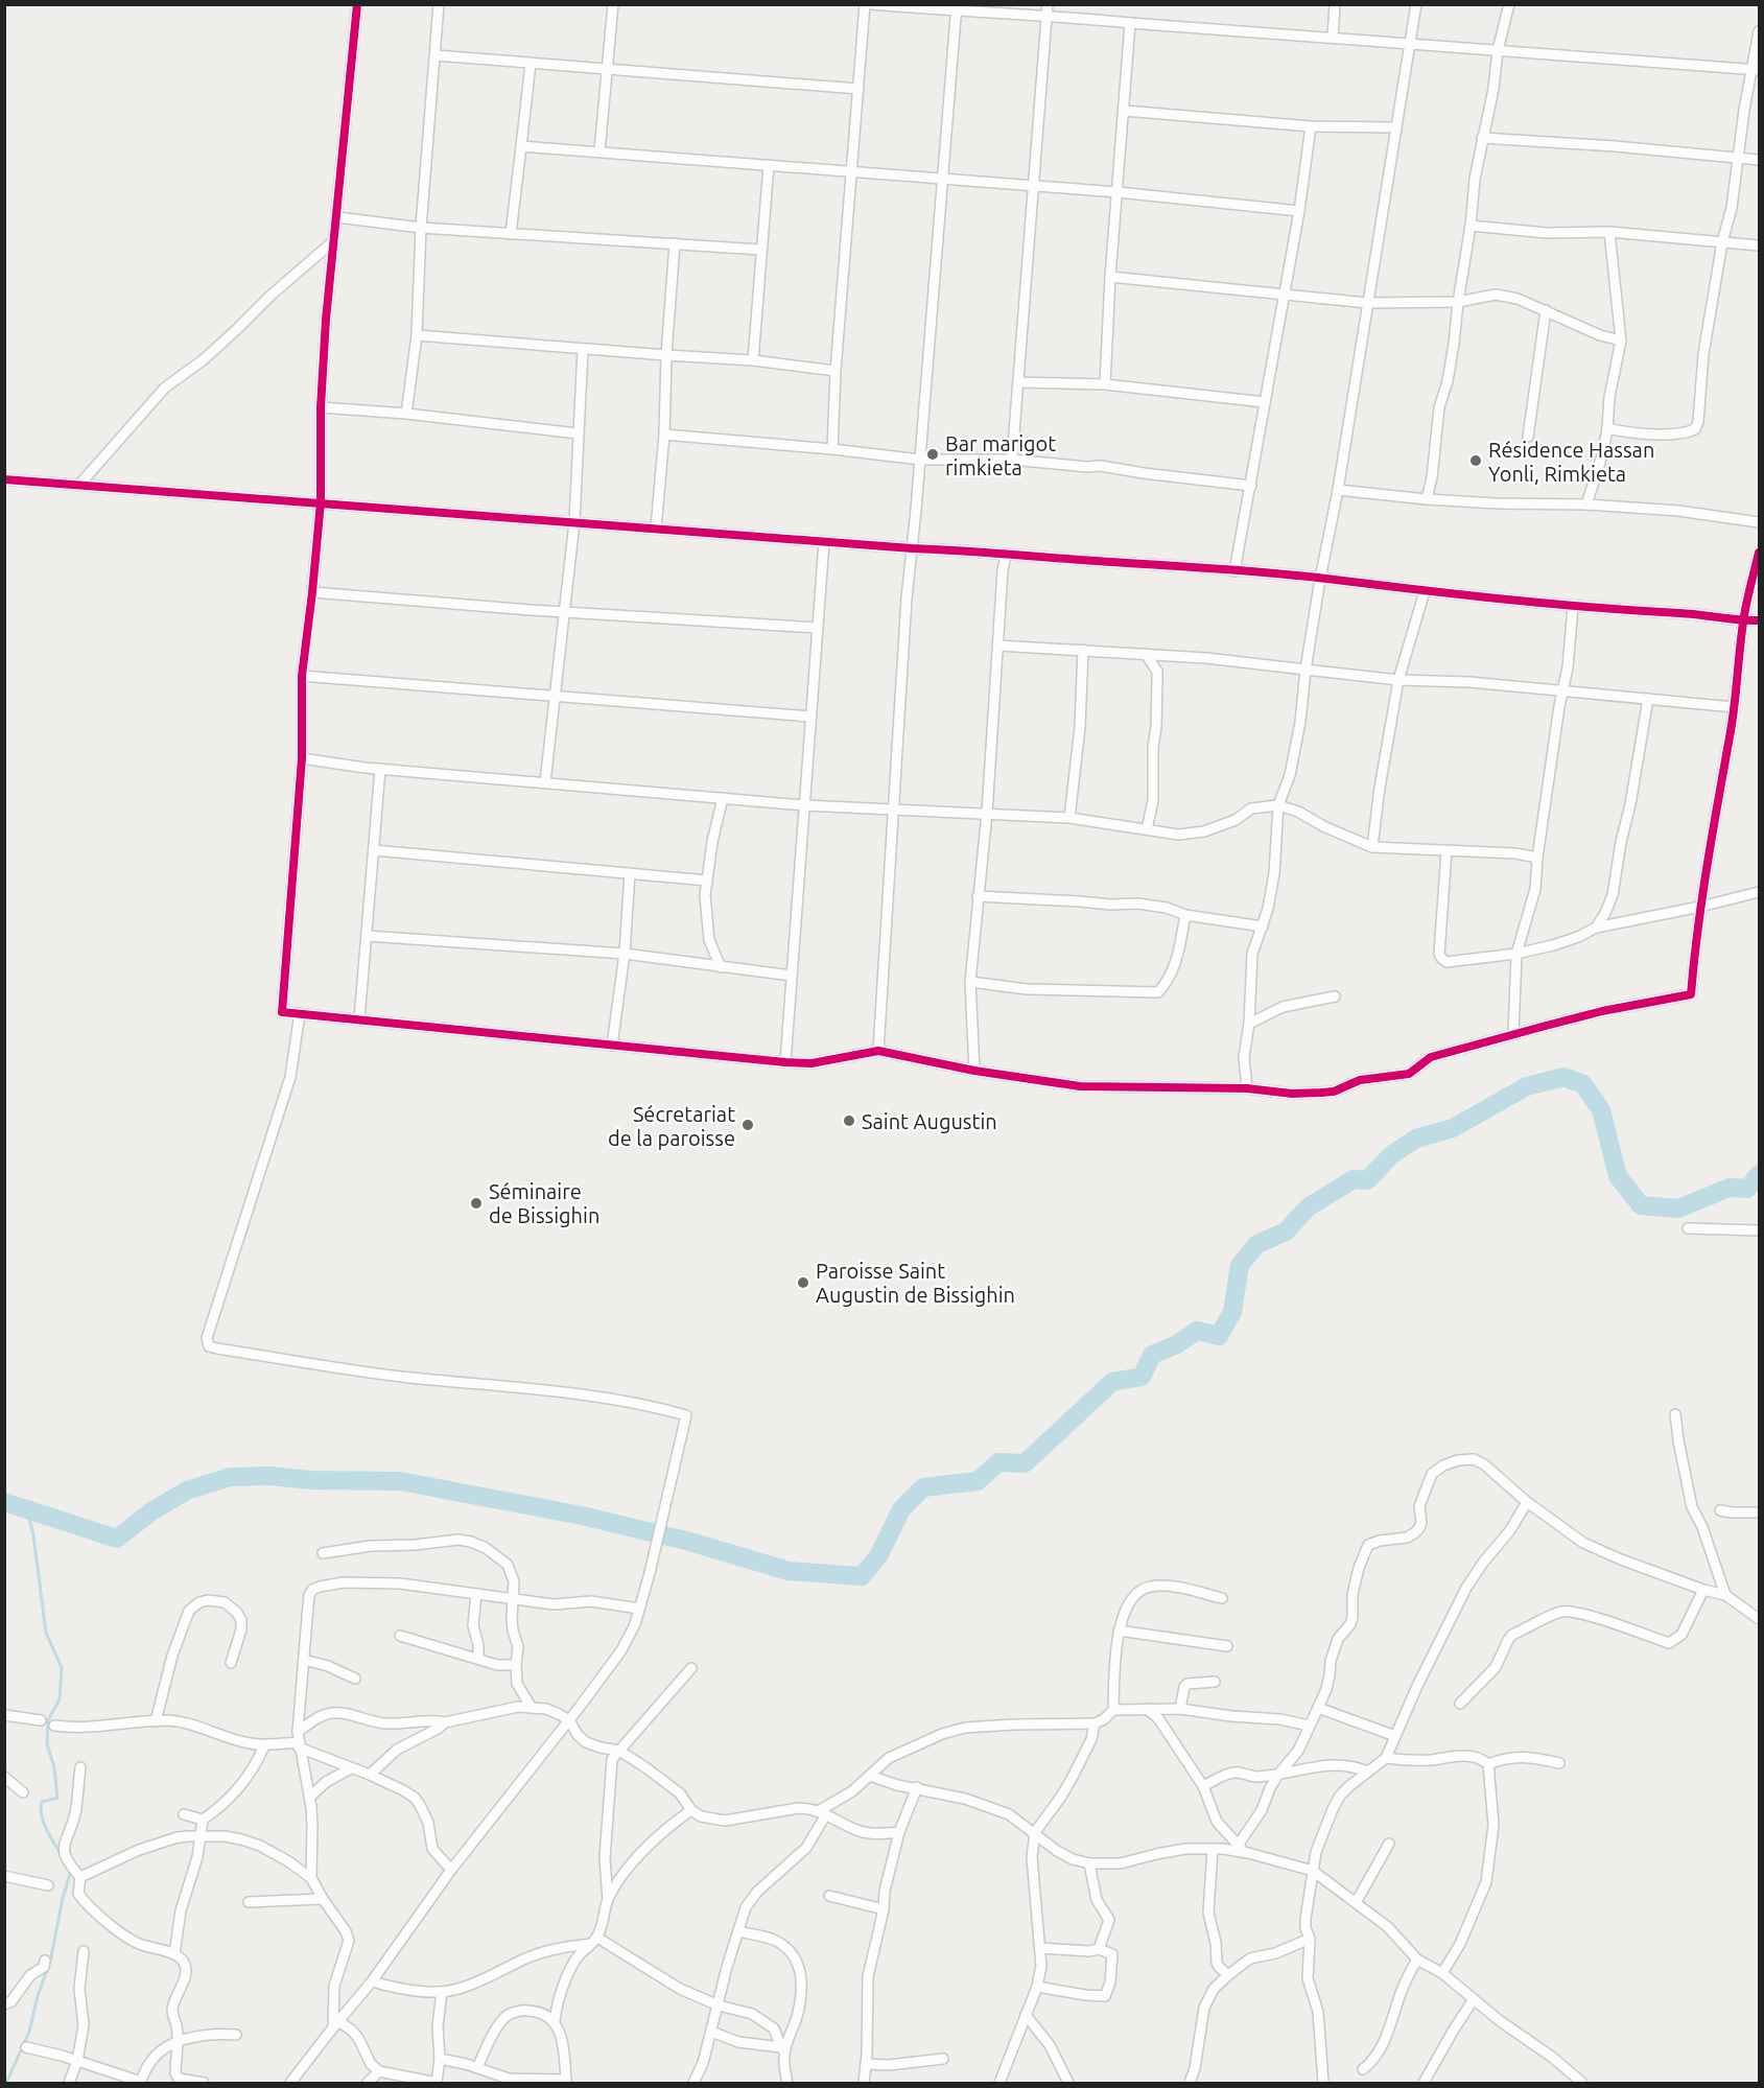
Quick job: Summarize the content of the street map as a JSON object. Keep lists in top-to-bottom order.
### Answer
{
  "places": [
    "Bar marigot rimkieta",
    "Résidence Hassan Yonli, Rimkieta",
    "Saint Augustin",
    "Sécretariat de la paroisse",
    "Séminaire de Bissighin",
    "Paroisse Saint Augustin de Bissighin"
  ]
}
